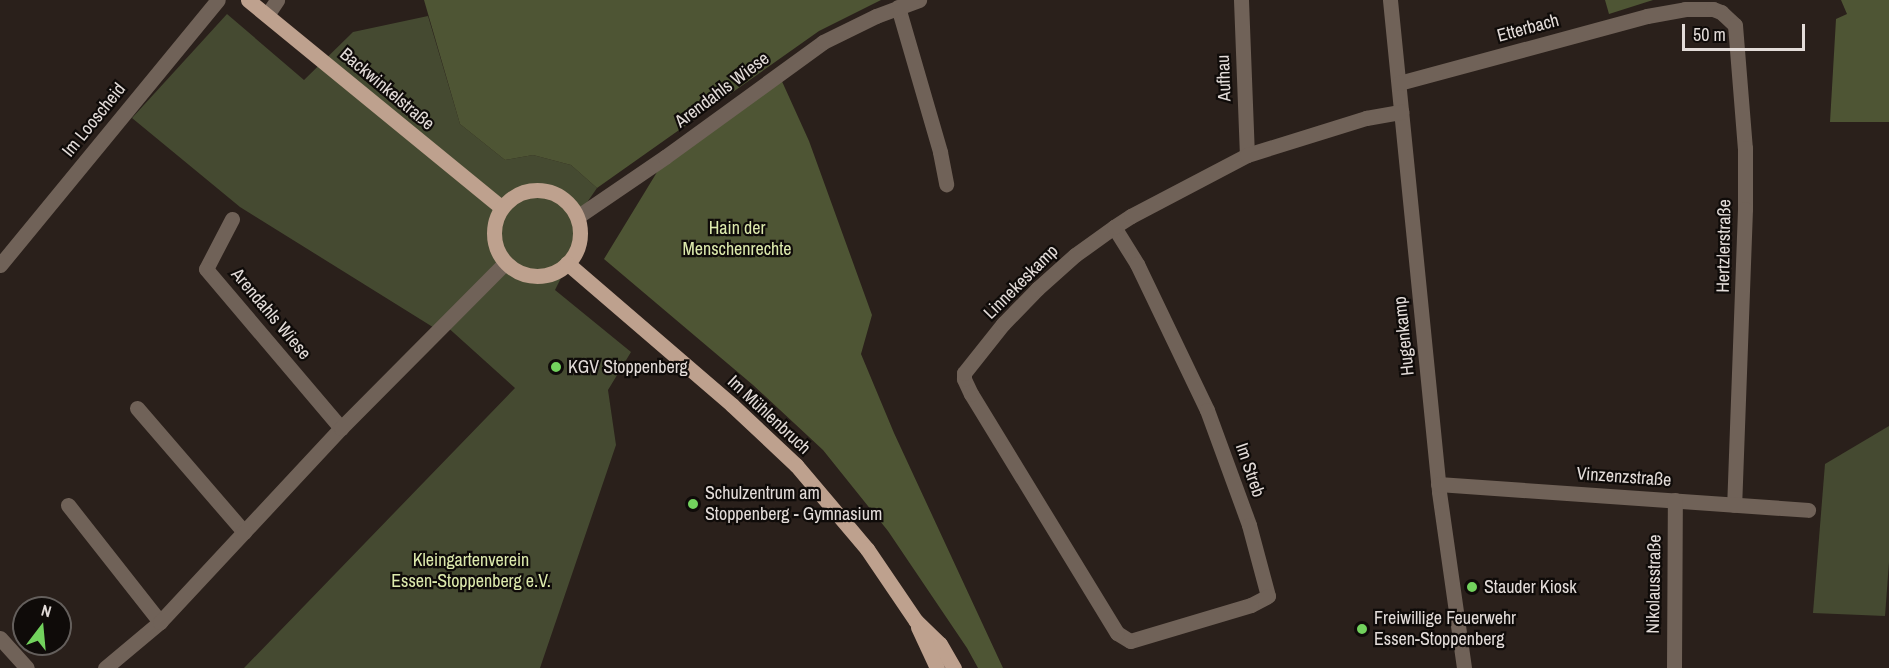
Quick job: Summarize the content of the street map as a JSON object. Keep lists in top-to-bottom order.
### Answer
{
  "streets": {
    "main road": ["Backwinkelstraße", "Im Mühlenbruch"],
    "street": [
      "Etterbach",
      "Aufhau",
      "Arendahls Wiese",
      "Im Looscheid",
      "Hertzlerstraße",
      "Linnekeskamp",
      "Hugenkamp",
      "Im Streb",
      "Vinzenzstraße",
      "Nikolausstraße"
    ]
  },
  "crossings": [
    ["Etterbach", "Hertzlerstraße"],
    ["Etterbach", "Hugenkamp"],
    ["Aufhau", "Linnekeskamp"],
    ["Backwinkelstraße", "Arendahls Wiese"],
    ["Backwinkelstraße", "Im Mühlenbruch"],
    ["Arendahls Wiese", "Im Mühlenbruch"],
    ["Hertzlerstraße", "Vinzenzstraße"],
    ["Linnekeskamp", "Hugenkamp"],
    ["Linnekeskamp", "Im Streb"],
    ["Hugenkamp", "Vinzenzstraße"],
    ["Vinzenzstraße", "Nikolausstraße"]
  ],
  "parks": ["Hain der Menschenrechte", "Kleingartenverein Essen-Stoppenberg e.V."],
  "places": [
    "KGV Stoppenberg",
    "Schulzentrum am Stoppenberg - Gymnasium",
    "Stauder Kiosk",
    "Freiwillige Feuerwehr Essen-Stoppenberg"
  ],
  "scale_bar": "50 m",
  "north": "top"
}
